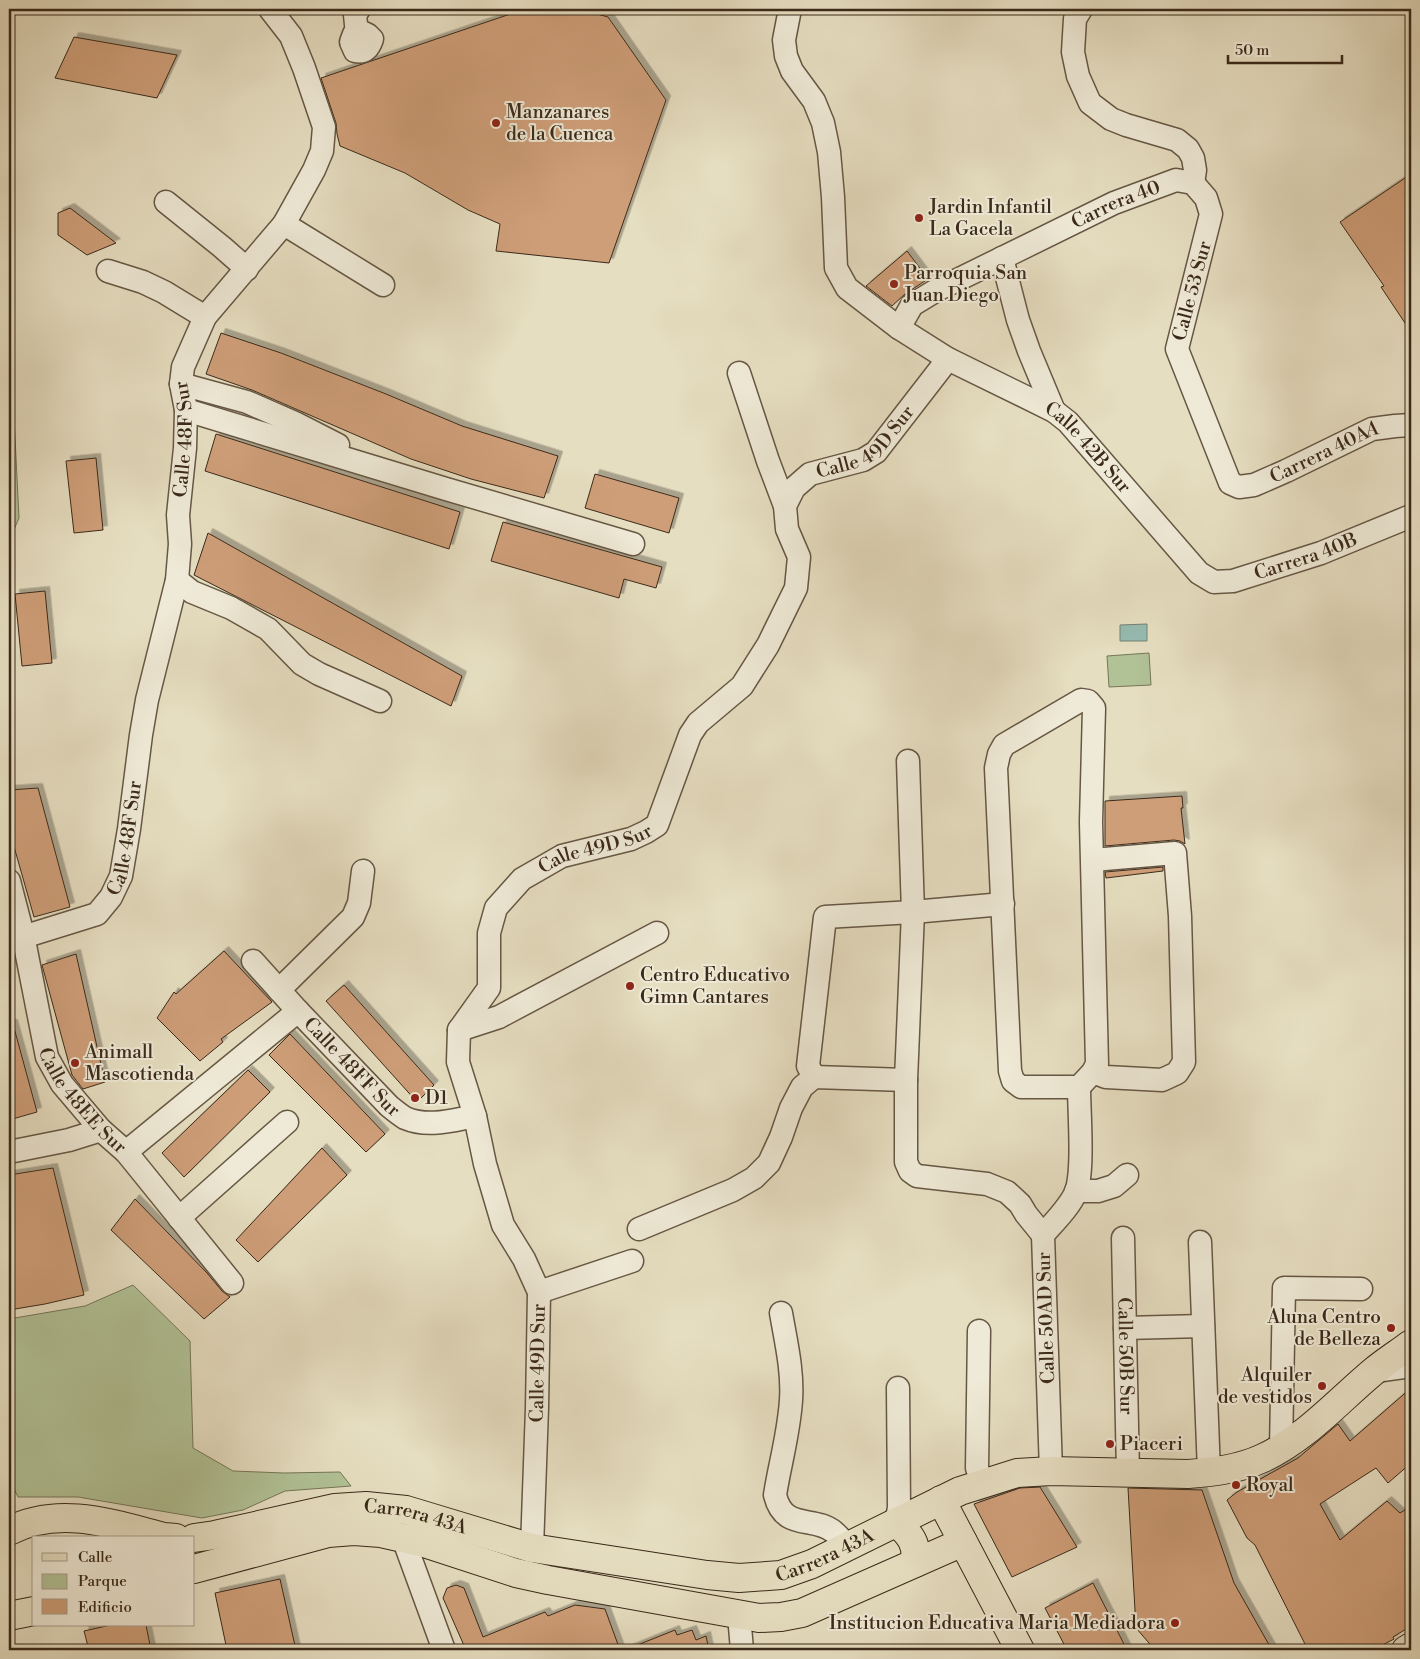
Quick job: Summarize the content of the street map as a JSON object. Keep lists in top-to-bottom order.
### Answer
{
  "streets": {
    "main road": ["Carrera 43A"],
    "street": [
      "Carrera 40",
      "Calle 53 Sur",
      "Calle 49D Sur",
      "Calle 48F Sur",
      "Calle 42B Sur",
      "Carrera 40AA",
      "Carrera 40B",
      "Calle 48FF Sur",
      "Calle 48EE Sur",
      "Calle 50AD Sur",
      "Calle 50B Sur"
    ]
  },
  "crossings": [
    ["Carrera 40", "Calle 53 Sur"],
    ["Calle 53 Sur", "Carrera 40AA"],
    ["Calle 49D Sur", "Calle 42B Sur"],
    ["Calle 49D Sur", "Calle 48FF Sur"],
    ["Calle 49D Sur", "Carrera 43A"],
    ["Calle 48F Sur", "Calle 48EE Sur"],
    ["Calle 42B Sur", "Carrera 40B"],
    ["Calle 50AD Sur", "Carrera 43A"],
    ["Calle 50B Sur", "Carrera 43A"]
  ],
  "places": [
    "Manzanares de la Cuenca",
    "Jardin Infantil La Gacela",
    "Parroquia San Juan Diego",
    "Centro Educativo Gimn Cantares",
    "Animall Mascotienda",
    "D1",
    "Aluna Centro de Belleza",
    "Alquiler de vestidos",
    "Piaceri",
    "Royal",
    "Institucion Educativa Maria Mediadora"
  ],
  "legend": ["Calle", "Parque", "Edificio"],
  "scale_bar": "50 m"
}
